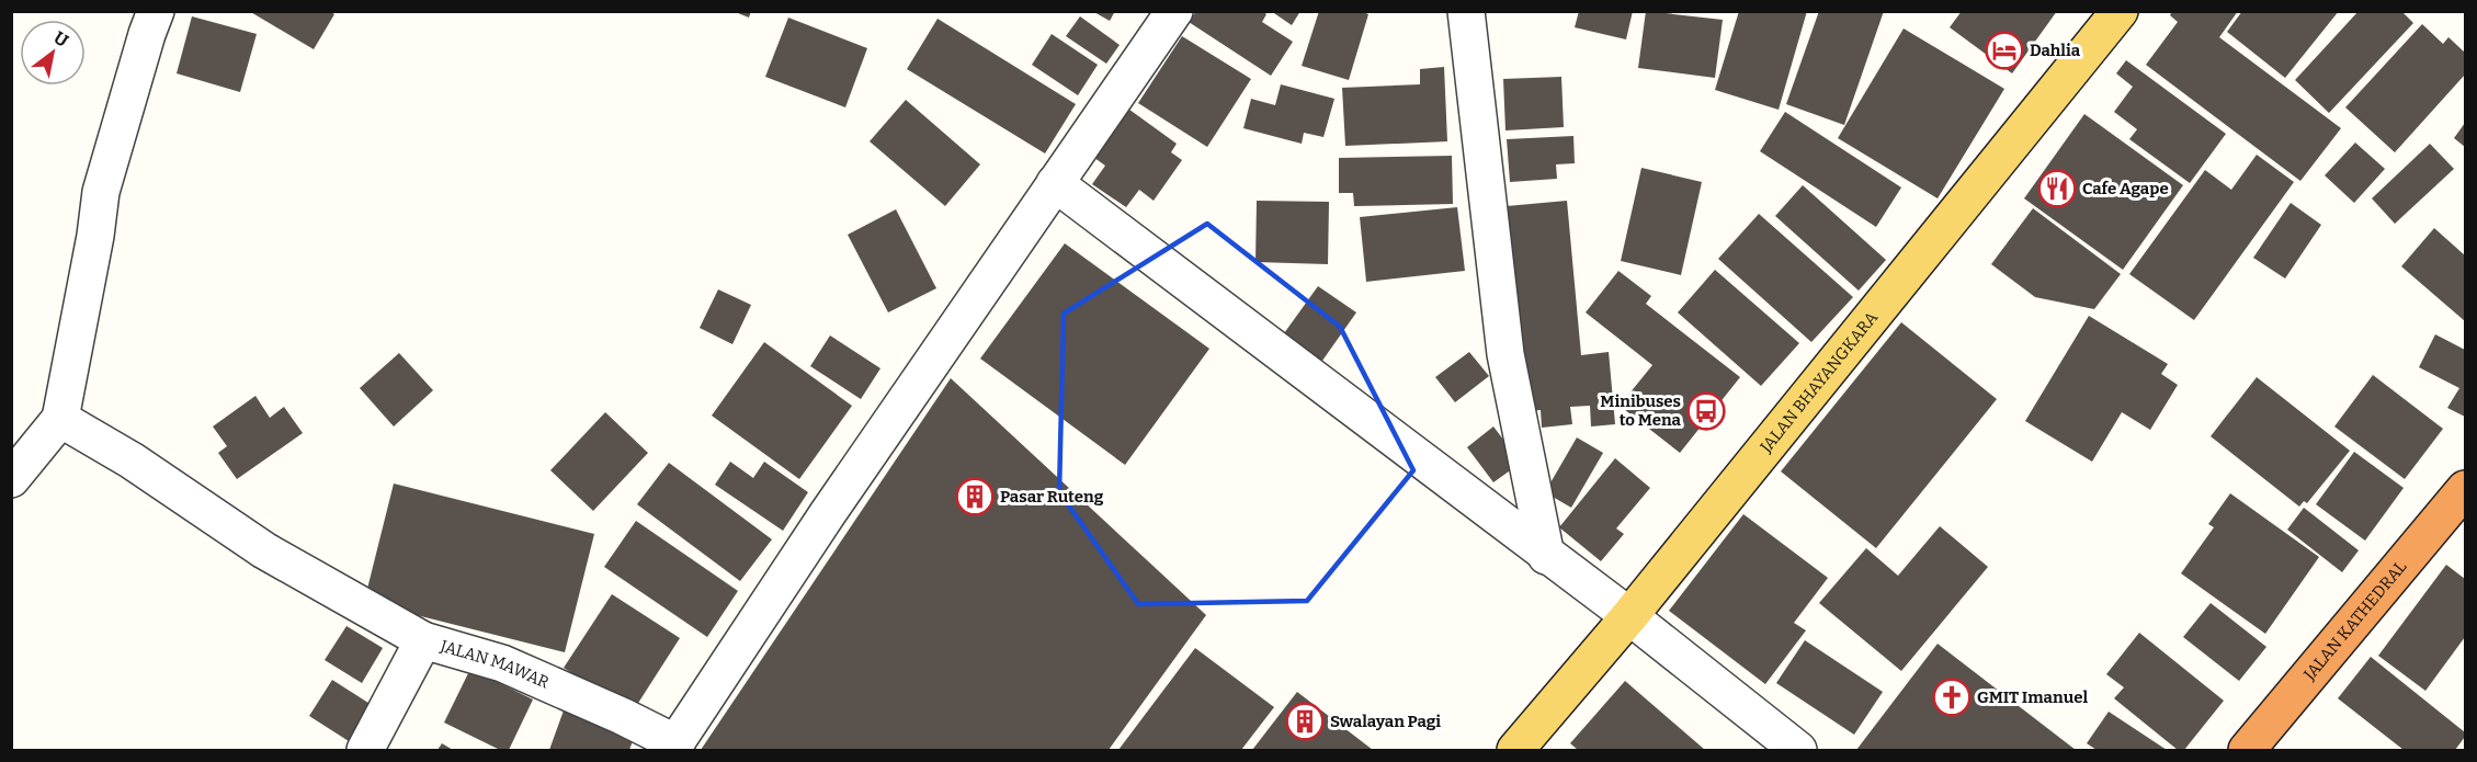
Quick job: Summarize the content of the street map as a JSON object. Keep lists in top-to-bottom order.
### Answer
{
  "streets": {
    "highway": ["JALAN KATHEDRAL"],
    "main road": ["JALAN BHAYANGKARA"],
    "street": ["JALAN MAWAR"]
  },
  "places": {
    "hotel": ["Dahlia"],
    "restaurant": ["Cafe Agape"],
    "bus stop": ["Minibuses to Mena"],
    "building": ["Pasar Ruteng", "Swalayan Pagi"],
    "church": ["GMIT Imanuel"]
  },
  "north": "top right"
}
